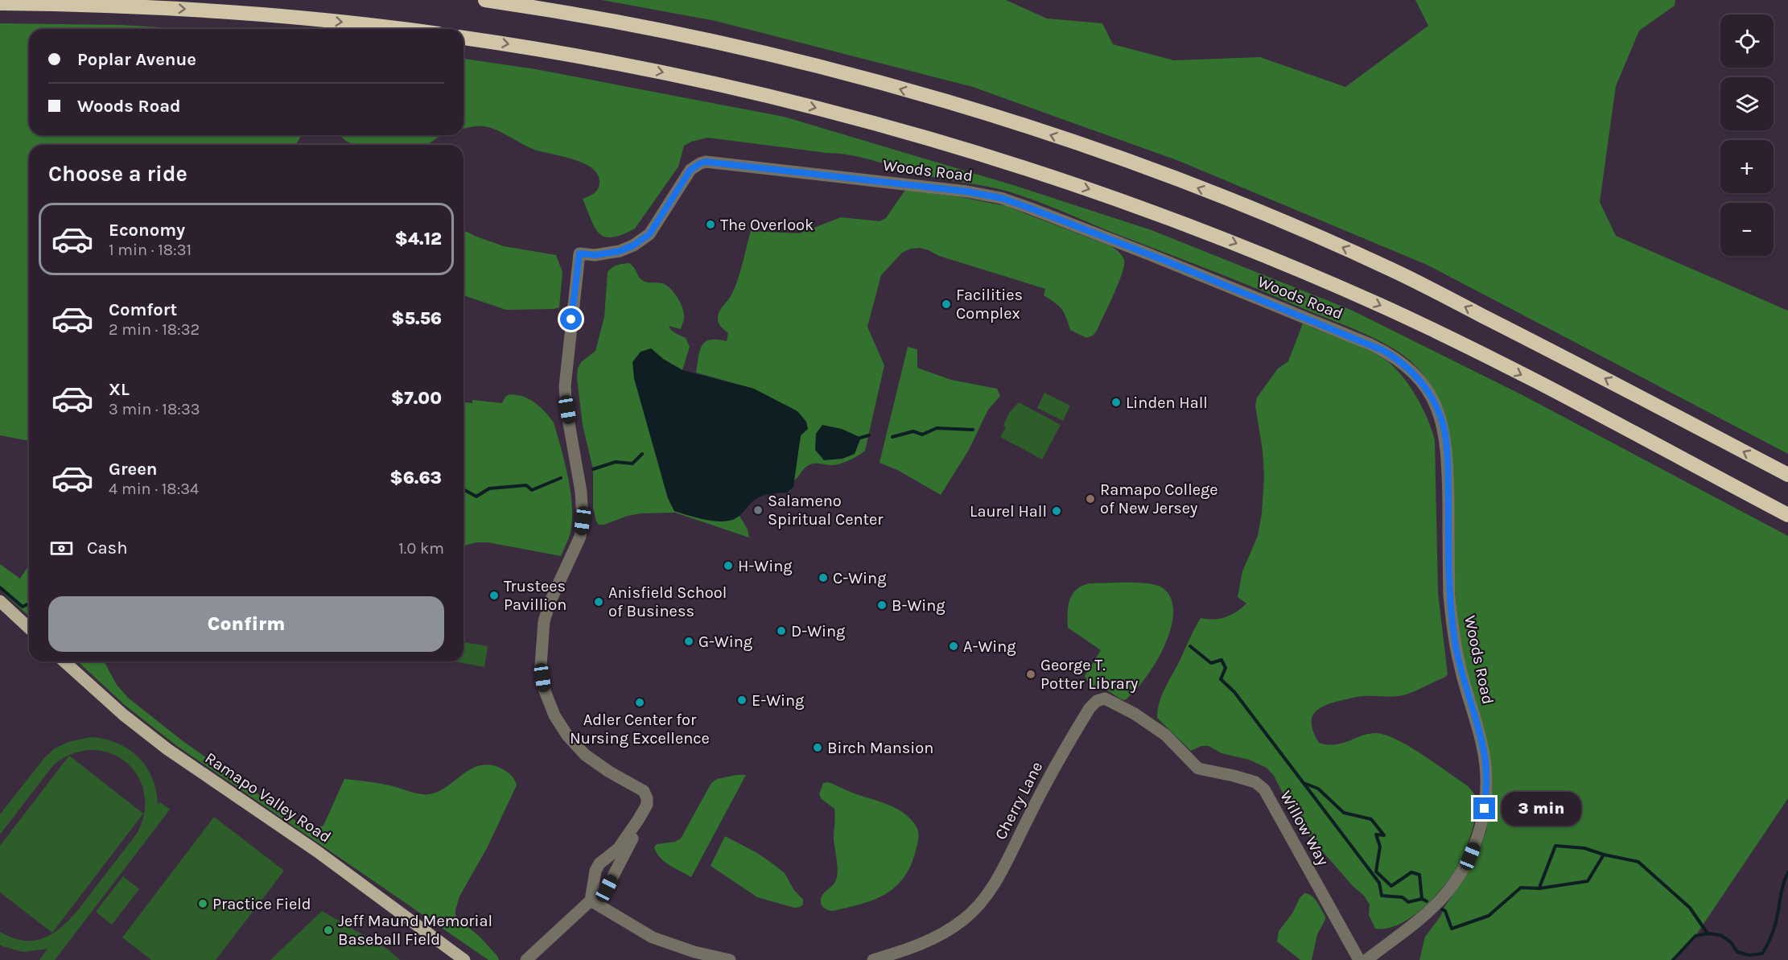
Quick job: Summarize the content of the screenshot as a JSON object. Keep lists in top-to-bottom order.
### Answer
{
  "streets": {
    "main road": ["Ramapo Valley Road"],
    "street": ["Woods Road", "Cherry Lane", "Willow Way"]
  },
  "crossings": [
    ["Cherry Lane", "Willow Way"]
  ],
  "places": [
    "The Overlook",
    "Facilities Complex",
    "Linden Hall",
    "Ramapo College of New Jersey",
    "Salameno Spiritual Center",
    "Laurel Hall",
    "H-Wing",
    "C-Wing",
    "Trustees Pavillion",
    "Anisfield School of Business",
    "B-Wing",
    "D-Wing",
    "G-Wing",
    "A-Wing",
    "George T. Potter Library",
    "E-Wing",
    "Adler Center for Nursing Excellence",
    "Birch Mansion",
    "Practice Field",
    "Jeff Maund Memorial Baseball Field"
  ],
  "page": {
    "map_buttons": ["+", "−"],
    "banner": ["Poplar Avenue", "Woods Road"],
    "heading": "Choose a ride",
    "list": [
      {
        "name": "Economy",
        "note": "1 min · 18:31",
        "value": "$4.12"
      },
      {
        "name": "Comfort",
        "note": "2 min · 18:32",
        "value": "$5.56"
      },
      {
        "name": "XL",
        "note": "3 min · 18:33",
        "value": "$7.00"
      },
      {
        "name": "Green",
        "note": "4 min · 18:34",
        "value": "$6.63"
      }
    ],
    "pay": ["Cash", "1.0 km"],
    "buttons": "Confirm",
    "bubble": "3 min"
  }
}
